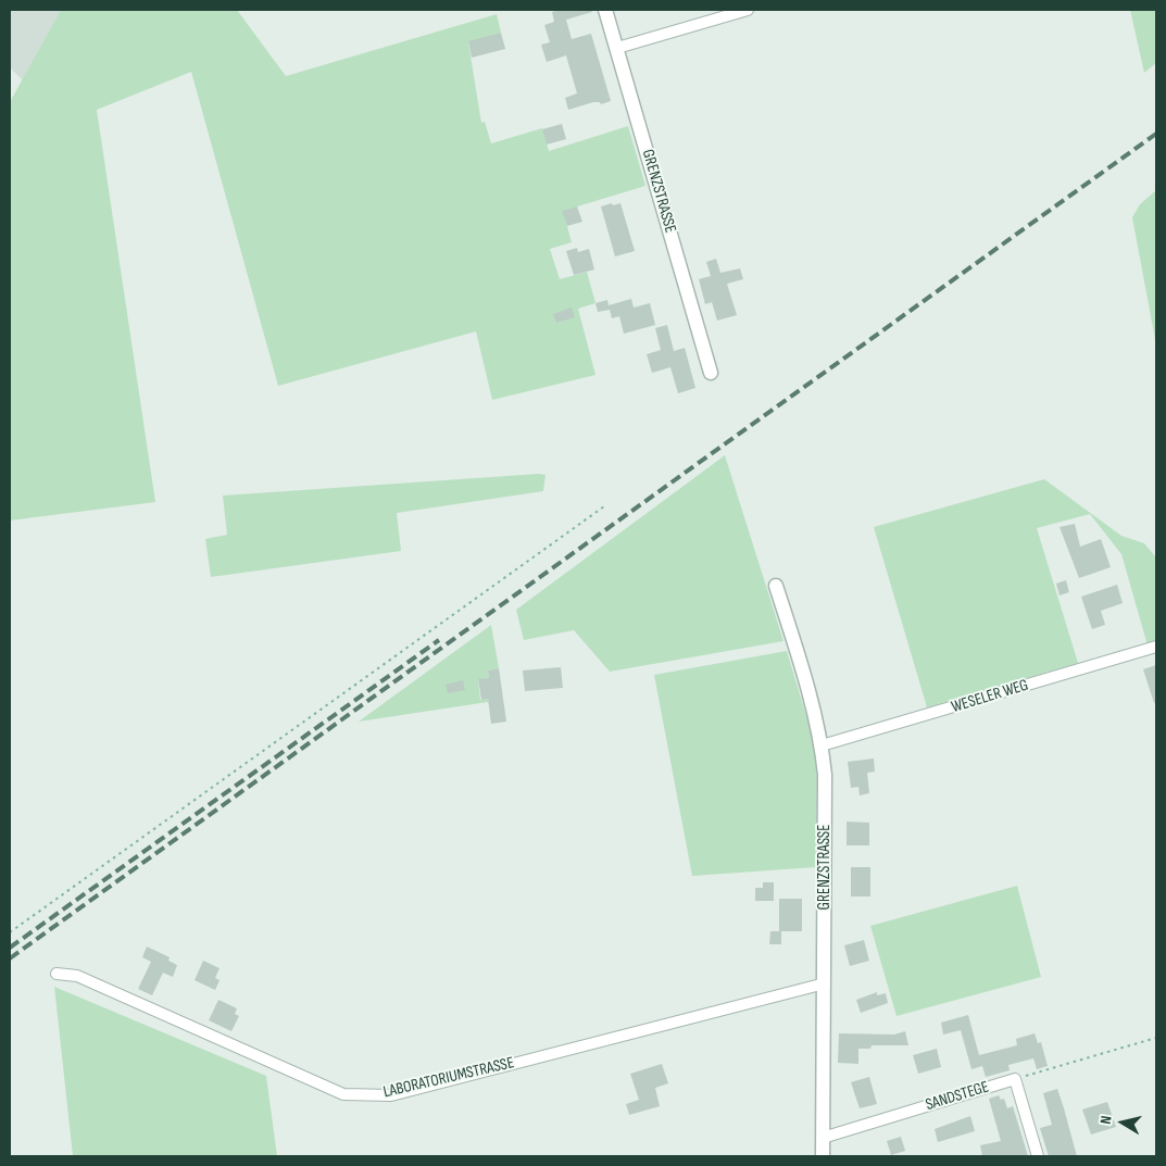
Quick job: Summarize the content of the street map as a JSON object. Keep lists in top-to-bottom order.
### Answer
{
  "streets": {
    "street": [
      "GRENZSTRASSE",
      "WESELER WEG",
      "LABORATORIUMSTRASSE",
      "SANDSTEGE"
    ]
  },
  "crossings": [
    ["GRENZSTRASSE", "WESELER WEG"],
    ["GRENZSTRASSE", "LABORATORIUMSTRASSE"],
    ["GRENZSTRASSE", "SANDSTEGE"]
  ],
  "north": "left"
}
